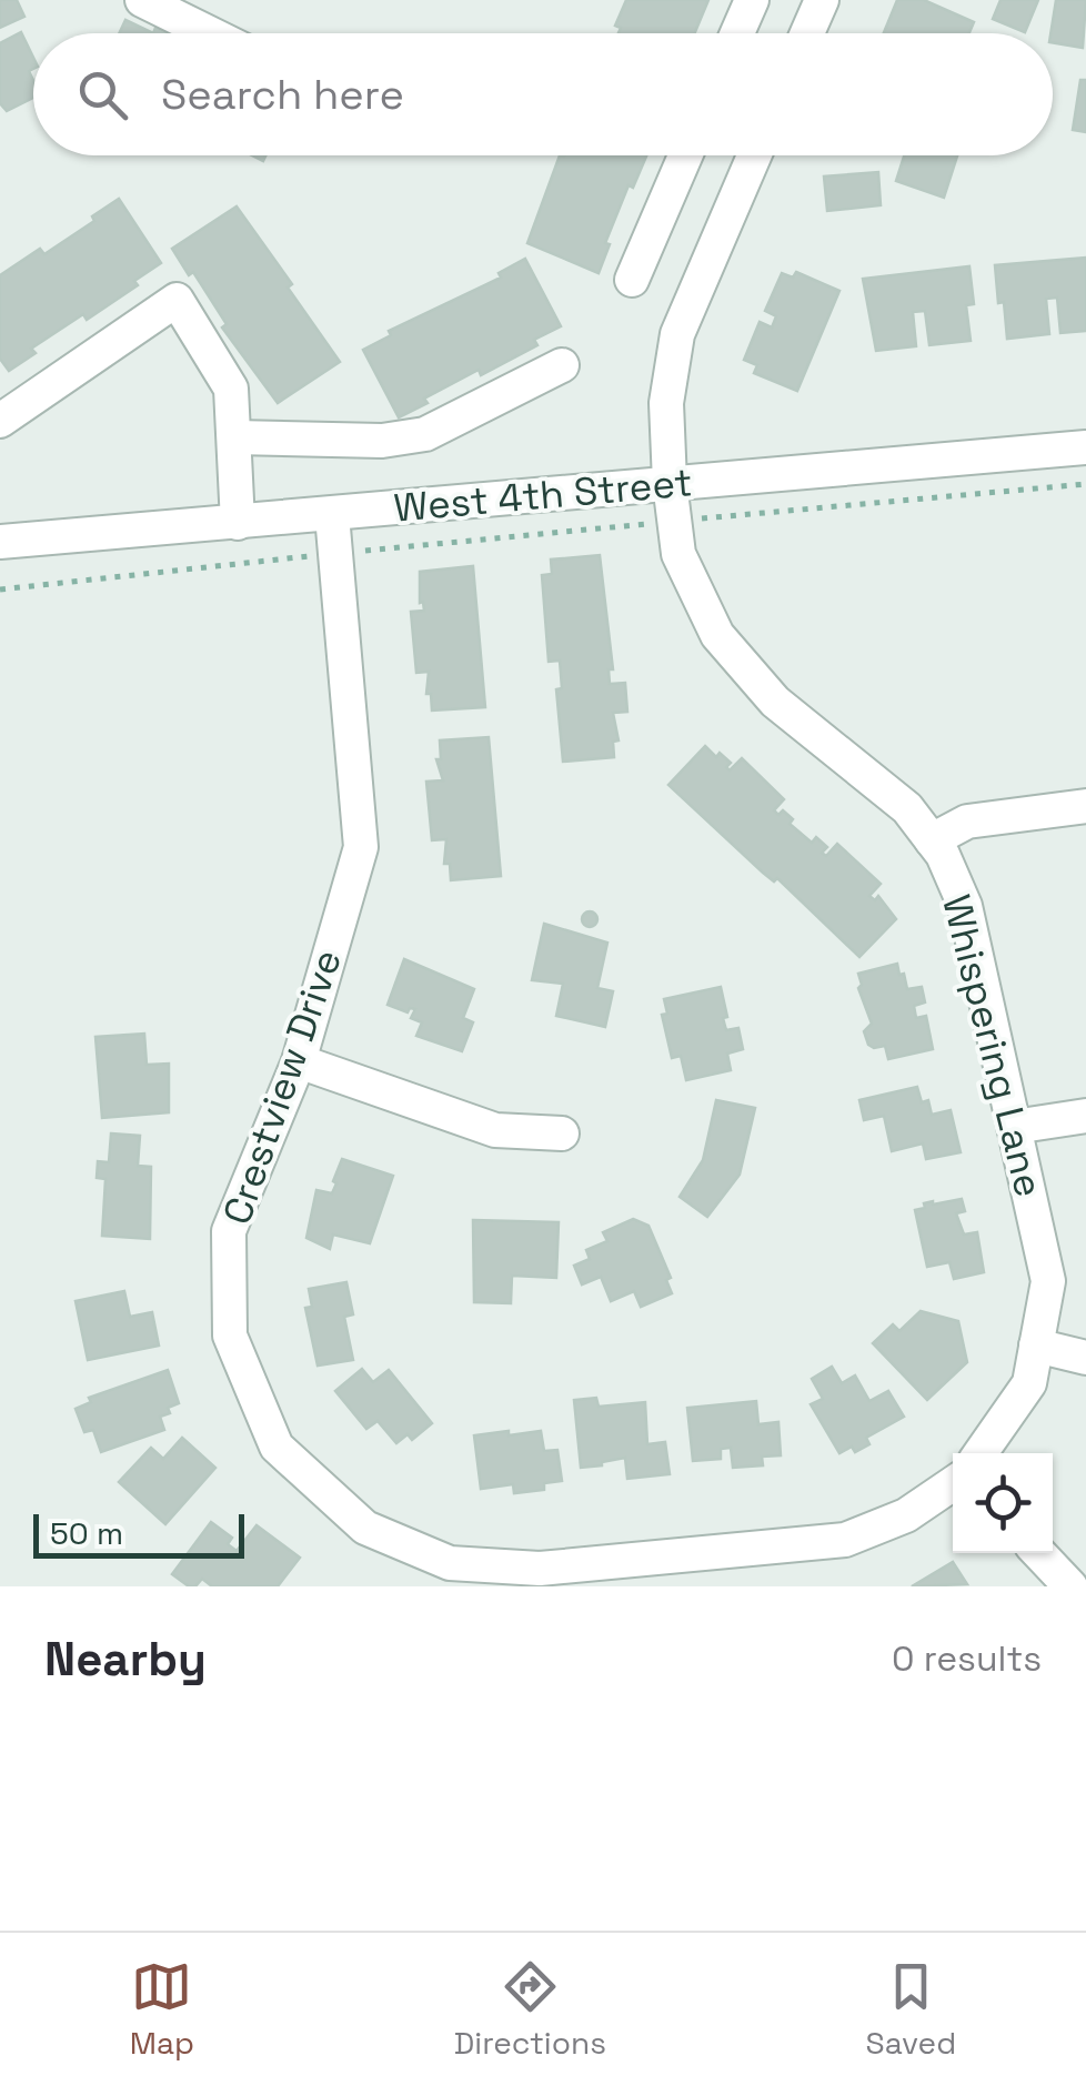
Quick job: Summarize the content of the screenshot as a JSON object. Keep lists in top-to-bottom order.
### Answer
{
  "streets": {
    "street": ["West 4th Street", "Whispering Lane", "Crestview Drive"]
  },
  "crossings": [
    ["West 4th Street", "Whispering Lane"],
    ["West 4th Street", "Crestview Drive"]
  ],
  "scale_bar": "50 m",
  "page": {
    "search": "Search here",
    "scale": "50 m",
    "heading": ["Nearby", "0 results"],
    "nav": ["Map", "Directions", "Saved"]
  }
}
